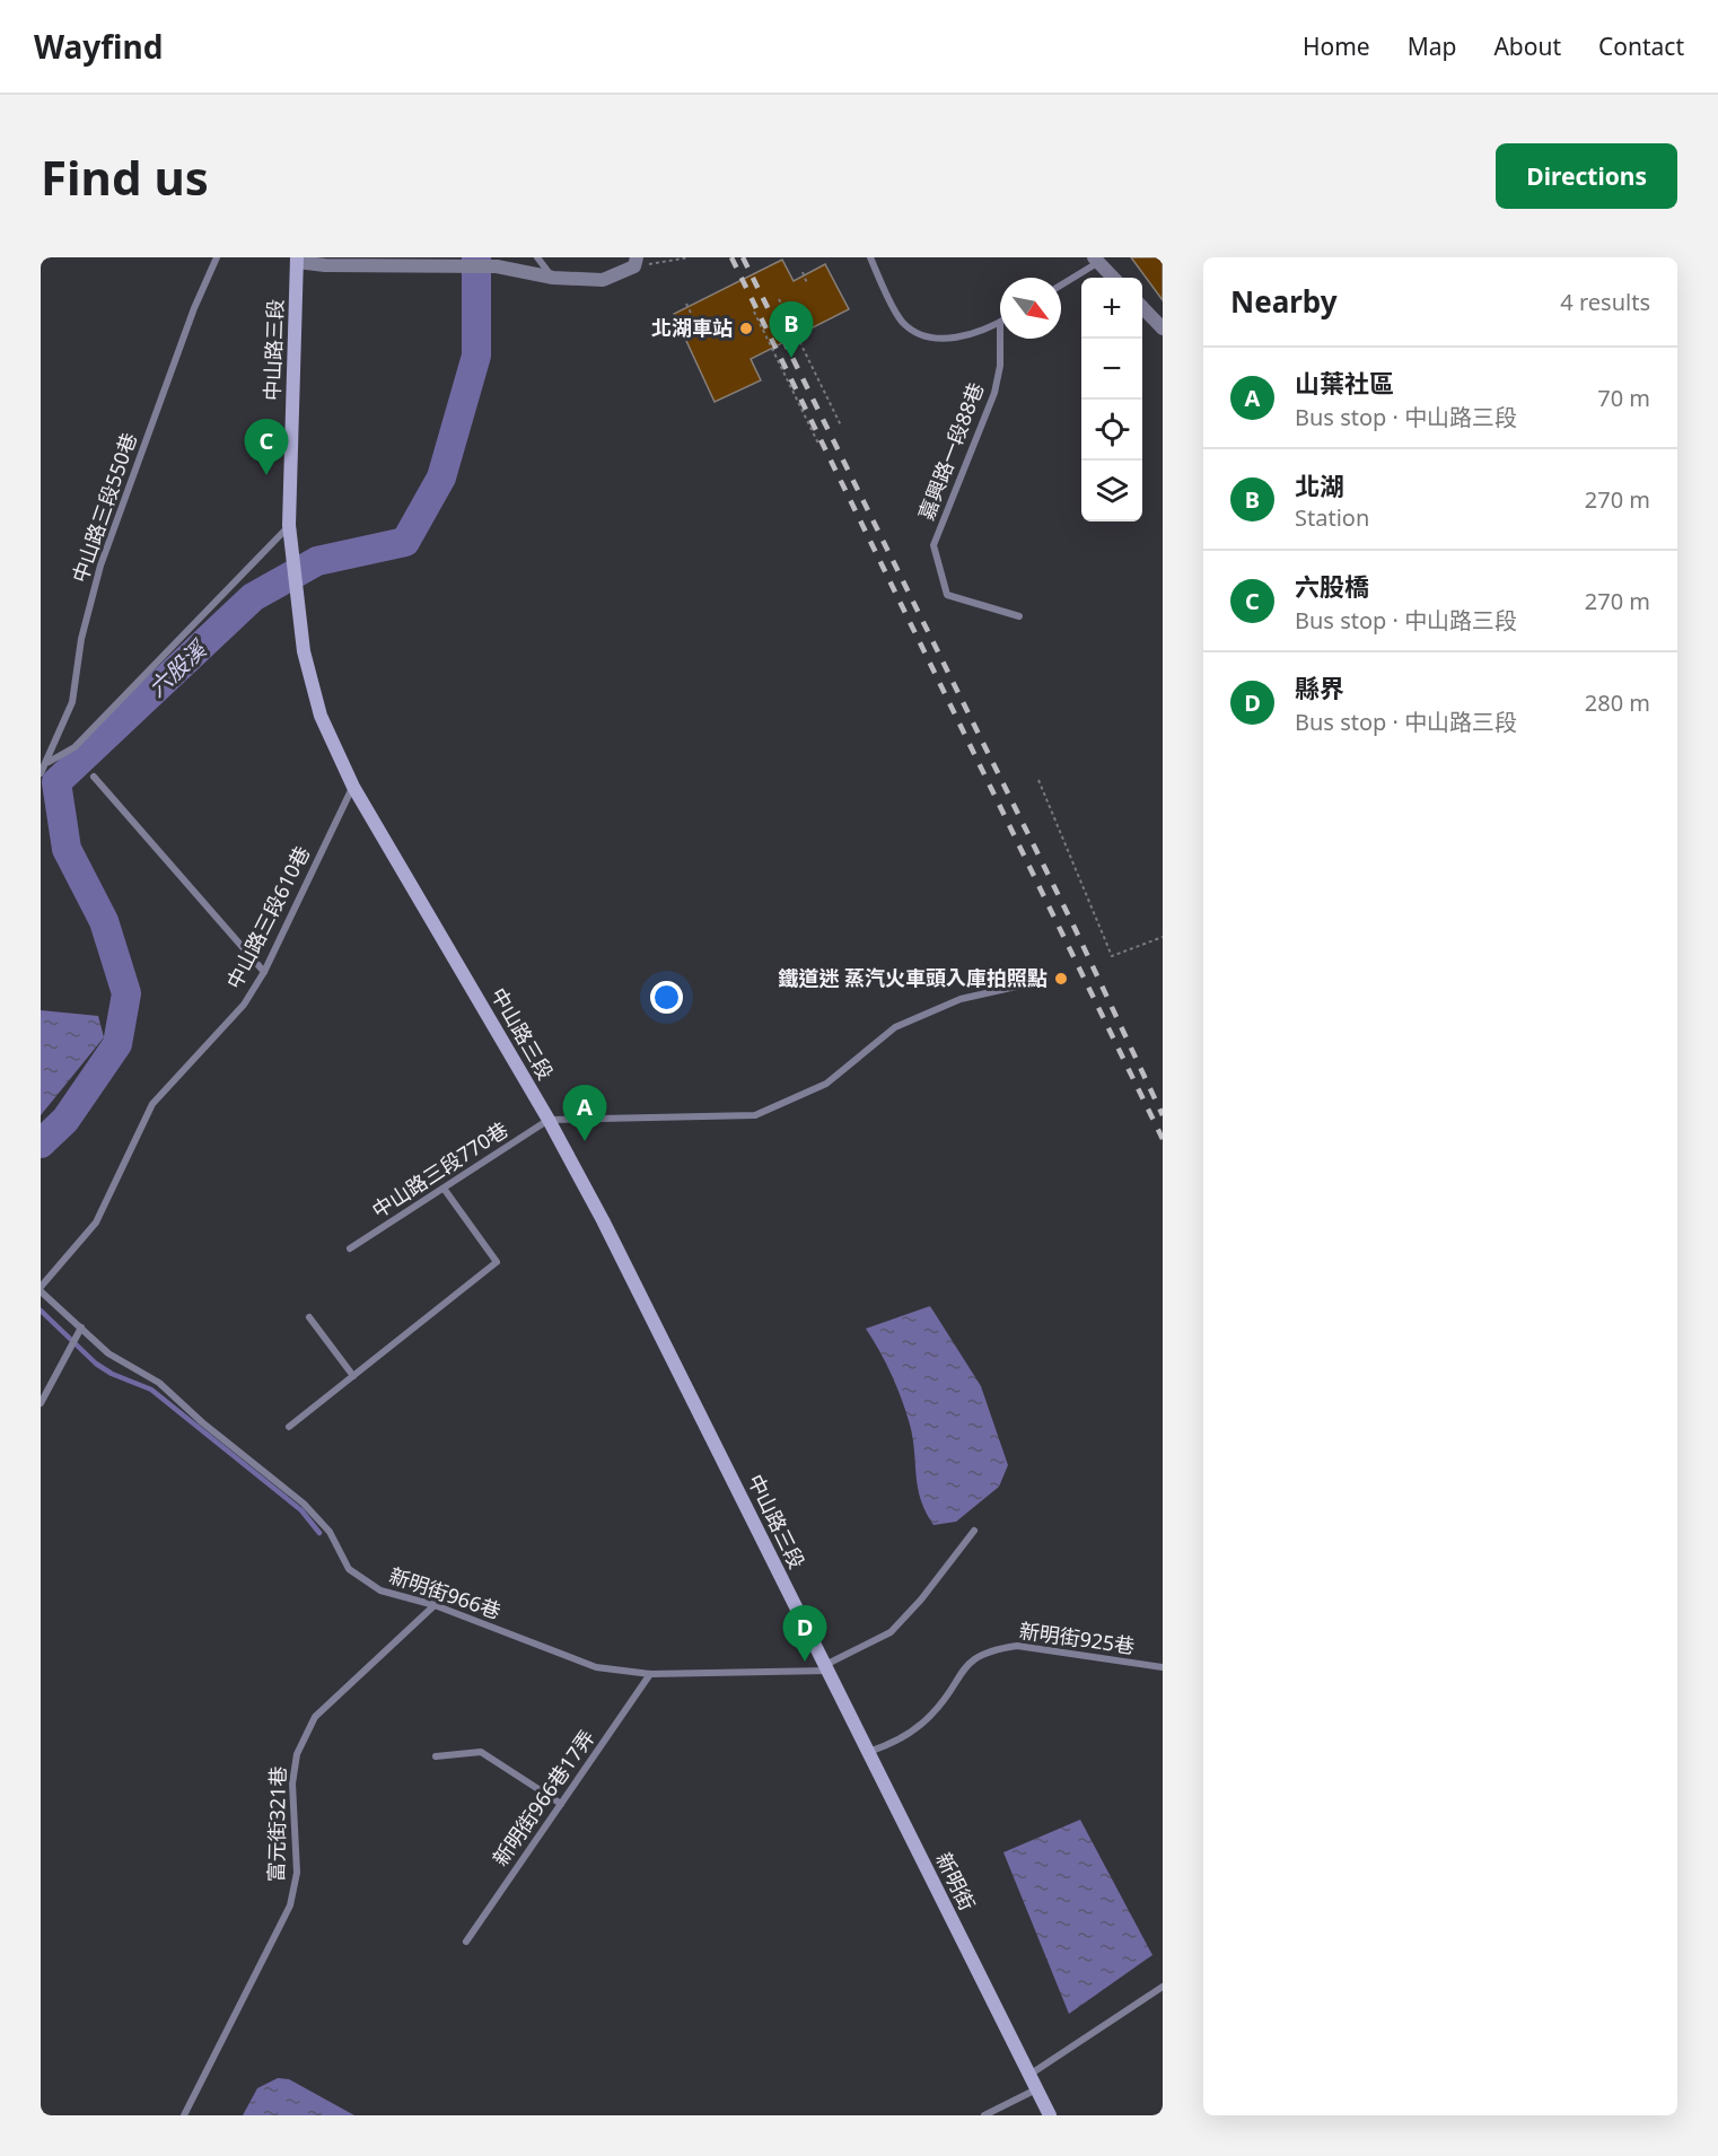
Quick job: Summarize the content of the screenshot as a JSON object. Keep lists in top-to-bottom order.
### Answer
{
  "streets": {
    "street": ["中山路三段", "新明街"],
    "lane": [
      "嘉興路一段88巷",
      "中山路三段550巷",
      "中山路三段610巷",
      "中山路三段770巷",
      "新明街966巷",
      "新明街925巷",
      "新明街966巷17弄",
      "富元街321巷"
    ]
  },
  "crossings": [
    ["中山路三段", "中山路三段610巷"],
    ["中山路三段", "中山路三段770巷"],
    ["中山路三段", "新明街966巷"],
    ["中山路三段", "新明街"],
    ["中山路三段610巷", "新明街966巷"],
    ["新明街966巷", "新明街966巷17弄"],
    ["新明街966巷", "富元街321巷"],
    ["新明街966巷", "新明街"],
    ["新明街925巷", "新明街"]
  ],
  "water": ["六股溪"],
  "places": ["北湖車站", "鐵道迷 蒸汽火車頭入庫拍照點"],
  "north": "bottom right",
  "page": {
    "header": "Wayfind",
    "nav": [
      "Home",
      "Map",
      "About",
      "Contact"
    ],
    "buttons": "Directions",
    "title": "Find us",
    "heading": ["Nearby", "4 results"],
    "map_buttons": ["+", "−"],
    "pins": [
      "B",
      "C",
      "A",
      "D"
    ],
    "list": [
      {
        "mark": "A",
        "name": "山葉社區",
        "note": "Bus stop · 中山路三段",
        "value": "70 m"
      },
      {
        "mark": "B",
        "name": "北湖",
        "note": "Station",
        "value": "270 m"
      },
      {
        "mark": "C",
        "name": "六股橋",
        "note": "Bus stop · 中山路三段",
        "value": "270 m"
      },
      {
        "mark": "D",
        "name": "縣界",
        "note": "Bus stop · 中山路三段",
        "value": "280 m"
      }
    ]
  }
}
